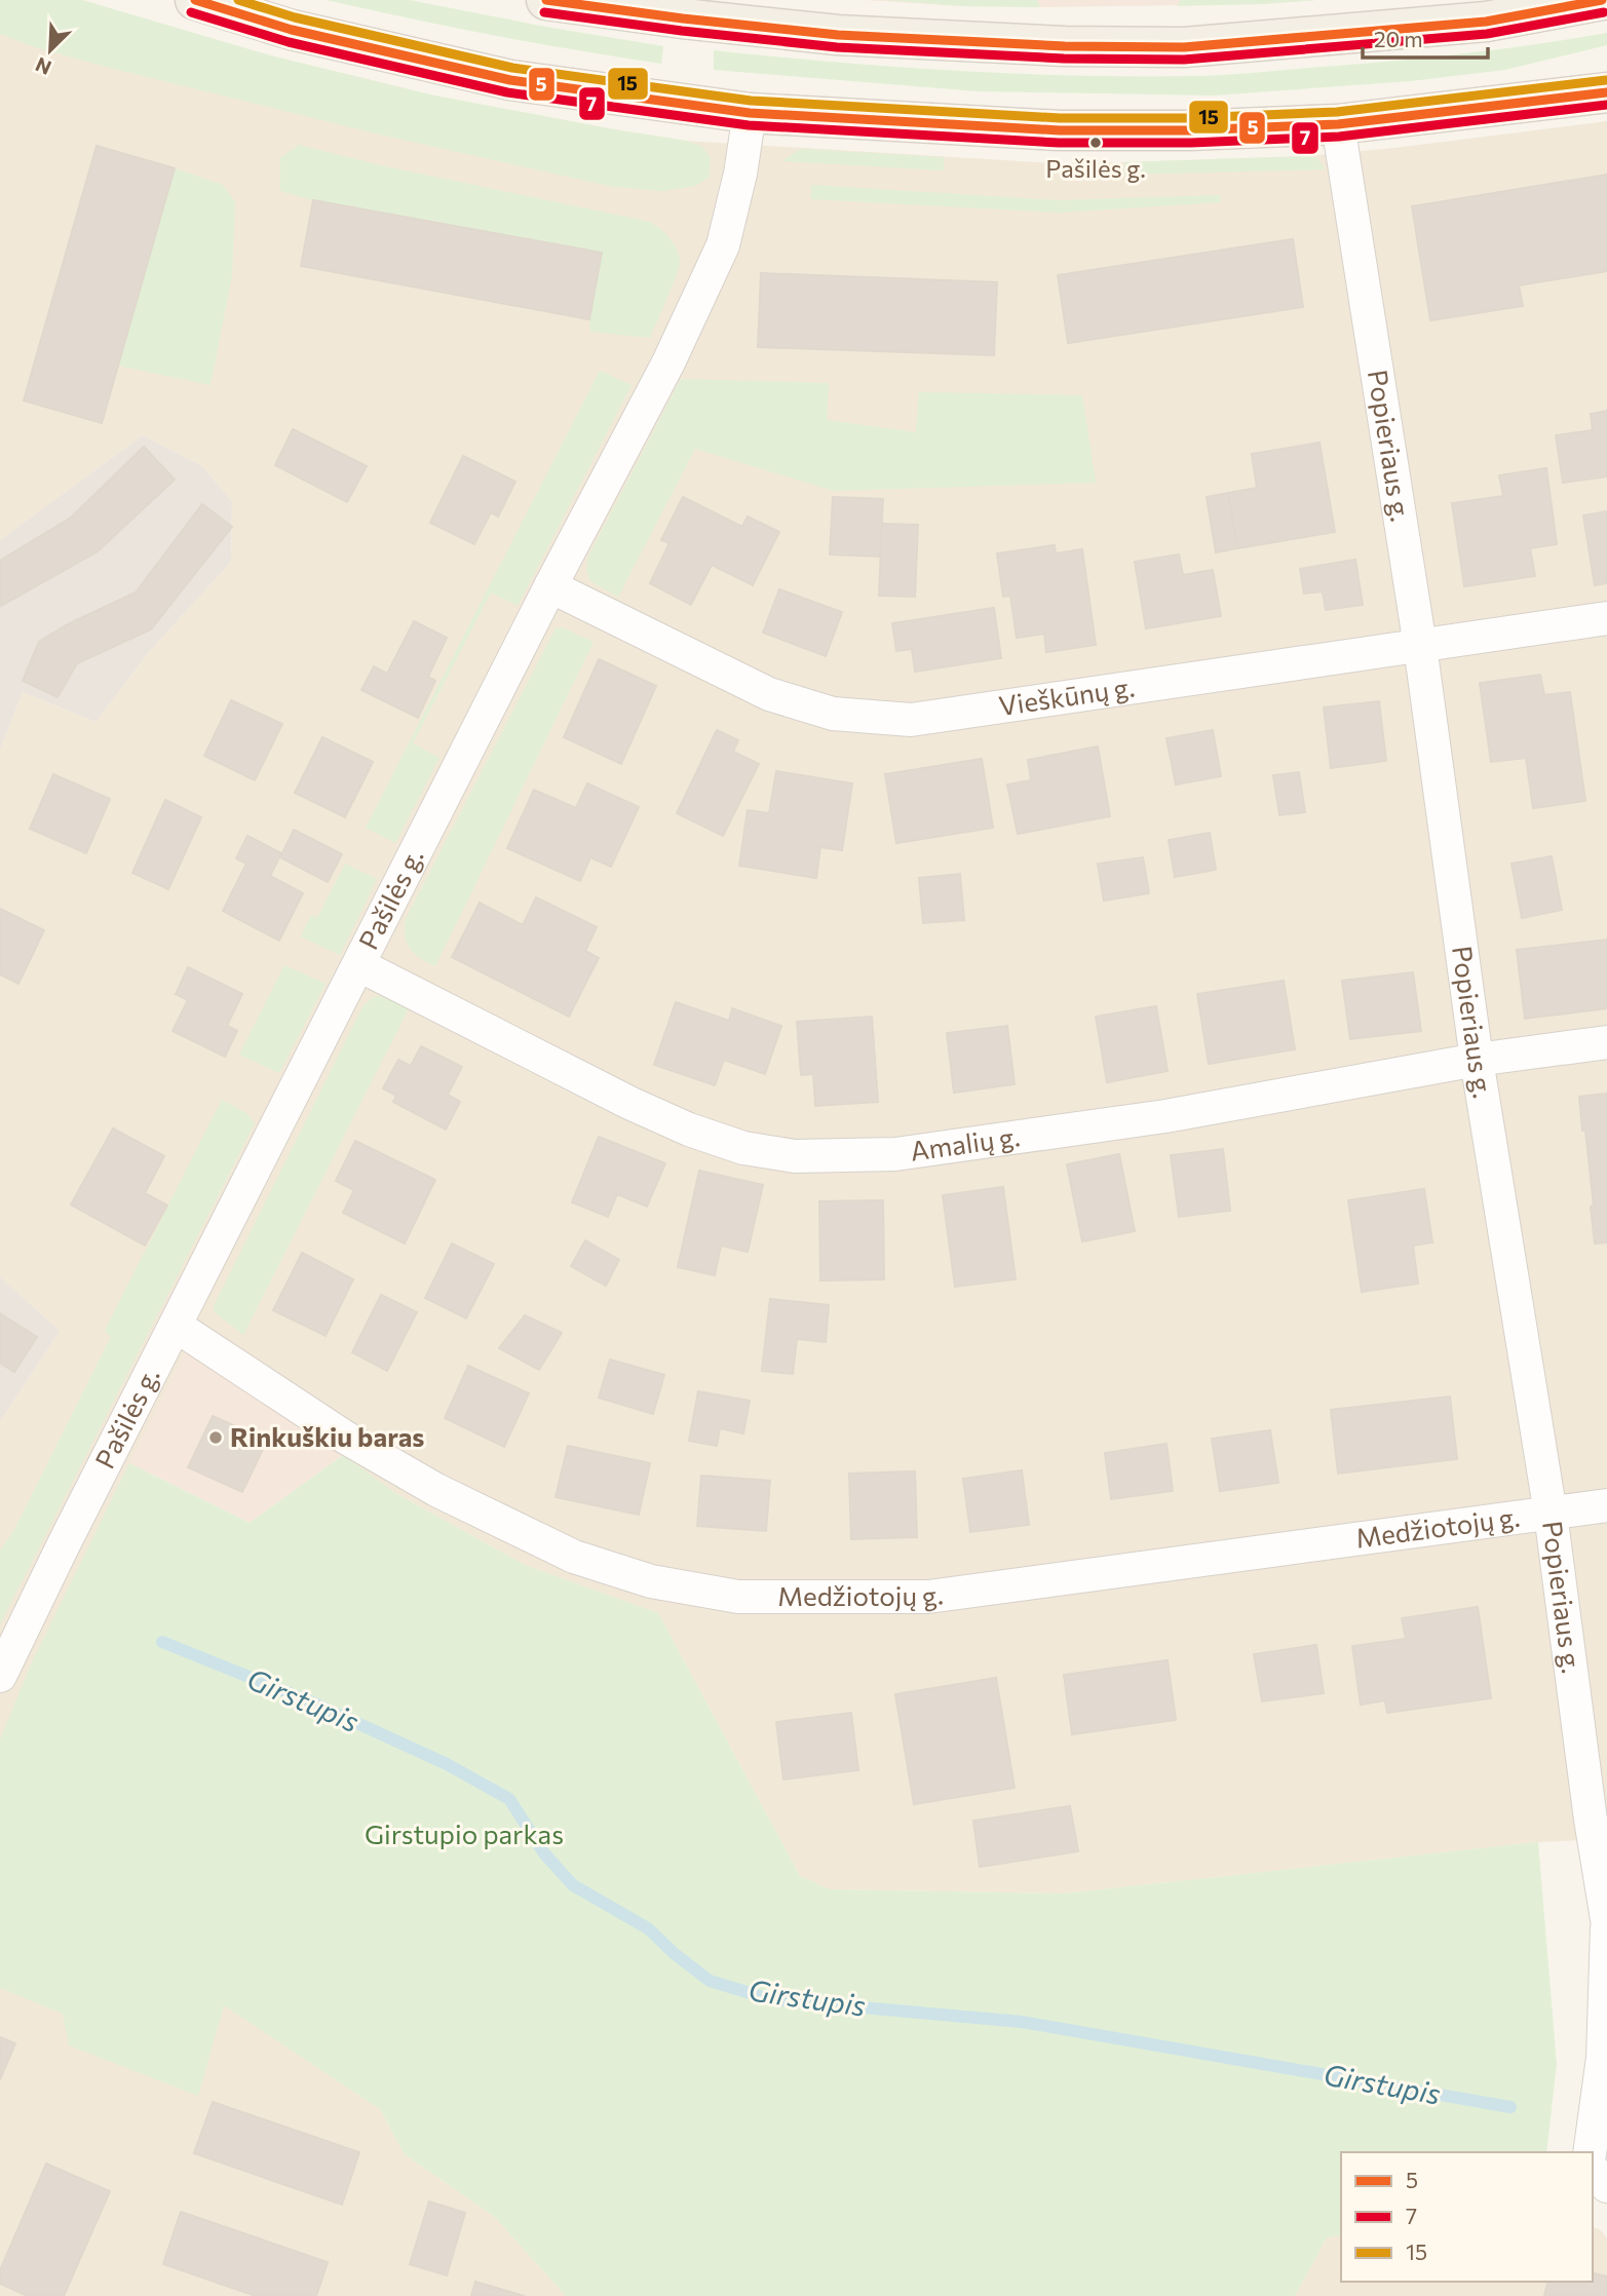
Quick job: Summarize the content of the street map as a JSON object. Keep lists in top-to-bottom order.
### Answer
{
  "streets": {
    "street": [
      "Popieriaus g.",
      "Vieškūnų g.",
      "Pašilės g.",
      "Amalių g.",
      "Medžiotojų g."
    ]
  },
  "crossings": [
    ["Popieriaus g.", "Vieškūnų g."],
    ["Popieriaus g.", "Amalių g."],
    ["Popieriaus g.", "Medžiotojų g."],
    ["Vieškūnų g.", "Pašilės g."],
    ["Pašilės g.", "Amalių g."],
    ["Pašilės g.", "Medžiotojų g."]
  ],
  "water": ["Girstupis"],
  "parks": ["Girstupio parkas"],
  "places": ["Pašilės g.", "Rinkuškiu baras"],
  "lines": ["transit line 5", "transit line 15", "transit line 7"],
  "legend": ["5", "7", "15"],
  "scale_bar": "20 m",
  "north": "bottom left"
}
